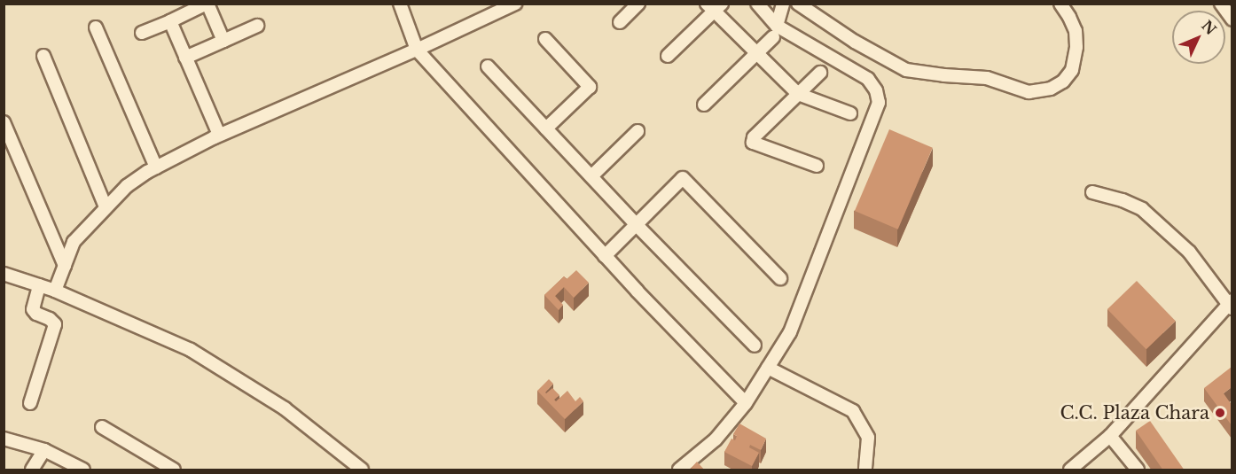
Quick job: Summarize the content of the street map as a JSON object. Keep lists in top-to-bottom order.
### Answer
{
  "places": ["C.C. Plaza Chara"],
  "north": "top right"
}
